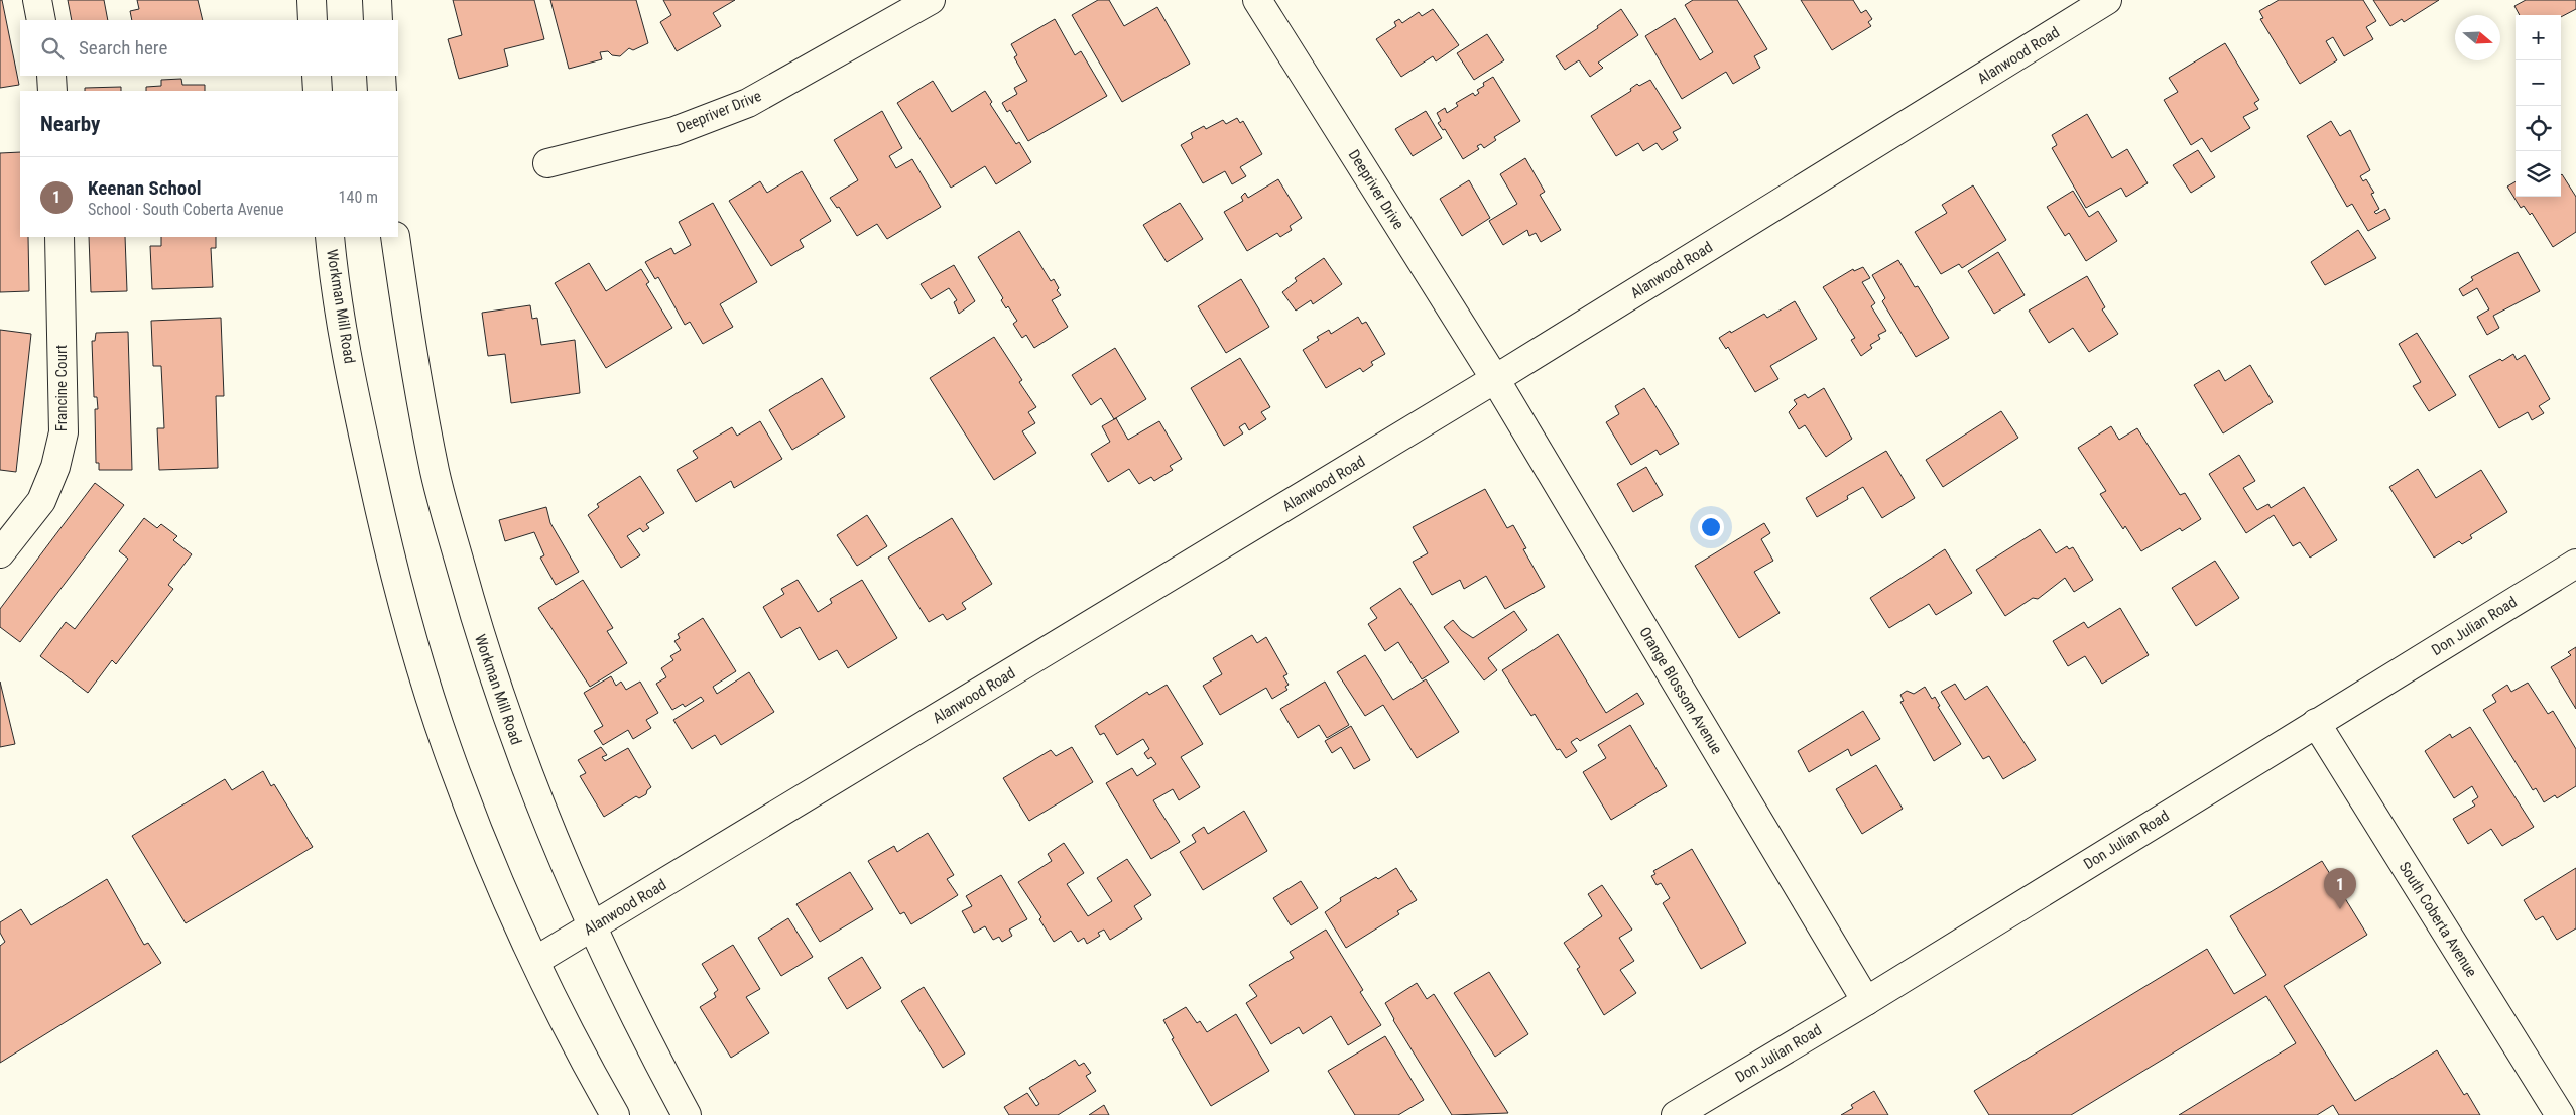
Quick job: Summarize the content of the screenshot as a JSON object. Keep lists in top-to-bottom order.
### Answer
{
  "streets": {
    "street": [
      "Alanwood Road",
      "Deepriver Drive",
      "Workman Mill Road",
      "Francine Court",
      "Don Julian Road",
      "Orange Blossom Avenue",
      "South Coberta Avenue"
    ]
  },
  "crossings": [
    ["Alanwood Road", "Deepriver Drive"],
    ["Alanwood Road", "Workman Mill Road"],
    ["Alanwood Road", "Orange Blossom Avenue"],
    ["Deepriver Drive", "Orange Blossom Avenue"],
    ["Don Julian Road", "Orange Blossom Avenue"],
    ["Don Julian Road", "South Coberta Avenue"]
  ],
  "north": "right",
  "page": {
    "map_buttons": ["+", "−"],
    "search": "Search here",
    "heading": "Nearby",
    "list": [
      {
        "mark": "1",
        "name": "Keenan School",
        "note": "School · South Coberta Avenue",
        "value": "140 m"
      }
    ],
    "pins": "1"
  }
}
